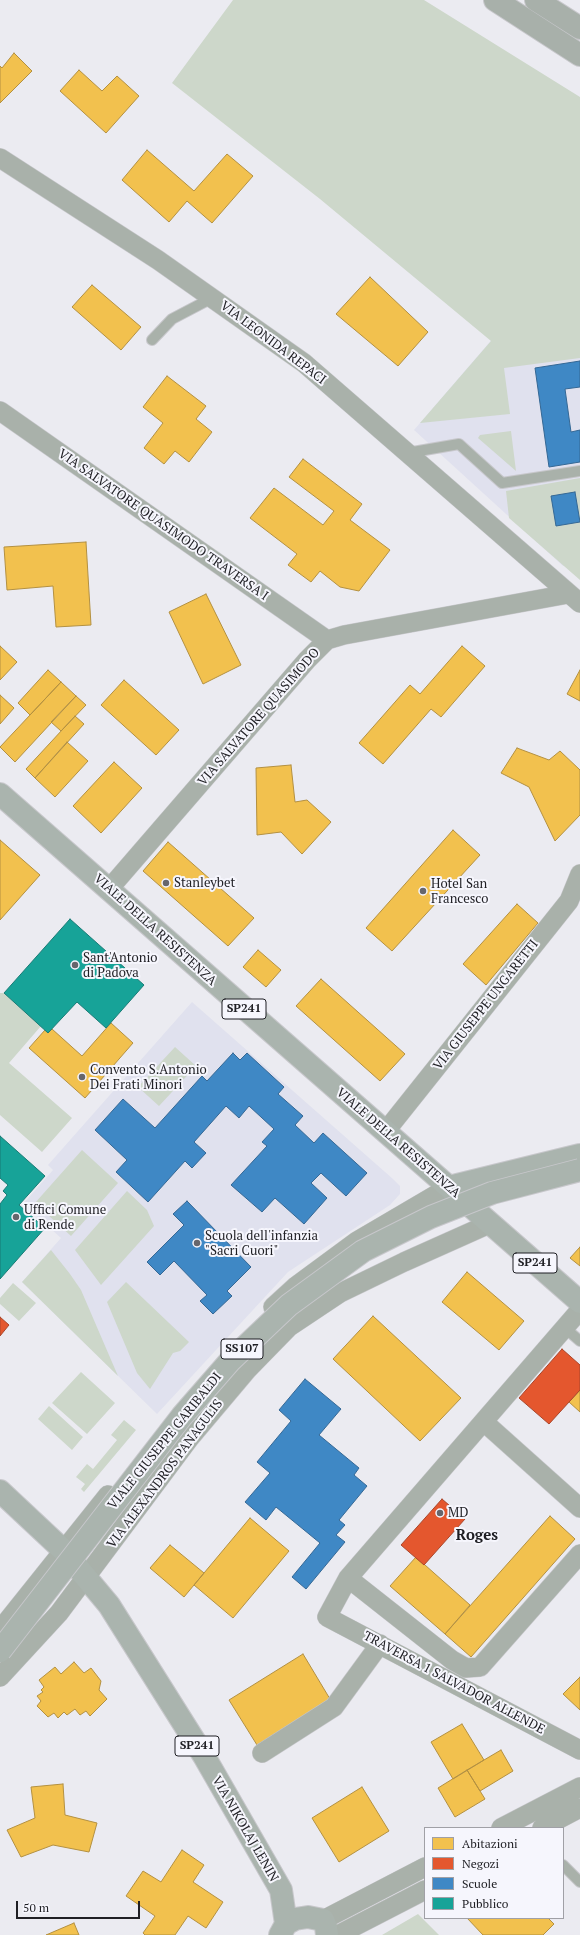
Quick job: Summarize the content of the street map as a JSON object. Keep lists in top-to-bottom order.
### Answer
{
  "streets": {
    "main road": [
      "VIALE DELLA RESISTENZA",
      "SP241",
      "SS107",
      "VIALE GIUSEPPE GARIBALDI",
      "VIA NIKOLAJ LENIN"
    ],
    "street": [
      "VIA LEONIDA REPACI",
      "VIA SALVATORE QUASIMODO TRAVERSA I",
      "VIA SALVATORE QUASIMODO",
      "VIA GIUSEPPE UNGARETTI",
      "VIA ALEXANDROS PANAGULIS",
      "TRAVERSA 1 SALVADOR ALLENDE"
    ]
  },
  "crossings": [
    ["VIA LEONIDA REPACI", "VIA SALVATORE QUASIMODO"],
    ["VIA SALVATORE QUASIMODO TRAVERSA I", "VIA SALVATORE QUASIMODO"],
    ["VIA SALVATORE QUASIMODO", "VIALE DELLA RESISTENZA"],
    ["VIALE DELLA RESISTENZA", "VIA GIUSEPPE UNGARETTI"],
    ["VIALE DELLA RESISTENZA", "SP241"],
    ["VIALE DELLA RESISTENZA", "VIA ALEXANDROS PANAGULIS"],
    ["SP241", "VIA ALEXANDROS PANAGULIS"],
    ["SP241", "VIA NIKOLAJ LENIN"],
    ["VIA ALEXANDROS PANAGULIS", "VIA NIKOLAJ LENIN"]
  ],
  "districts": ["Roges"],
  "places": [
    "Stanleybet",
    "Hotel San Francesco",
    "Sant'Antonio di Padova",
    "Convento S.Antonio Dei Frati Minori",
    "Uffici Comune di Rende",
    "Scuola dell'infanzia \"Sacri Cuori\"",
    "MD"
  ],
  "legend": [
    "Abitazioni",
    "Negozi",
    "Scuole",
    "Pubblico"
  ],
  "scale_bar": "50 m"
}
